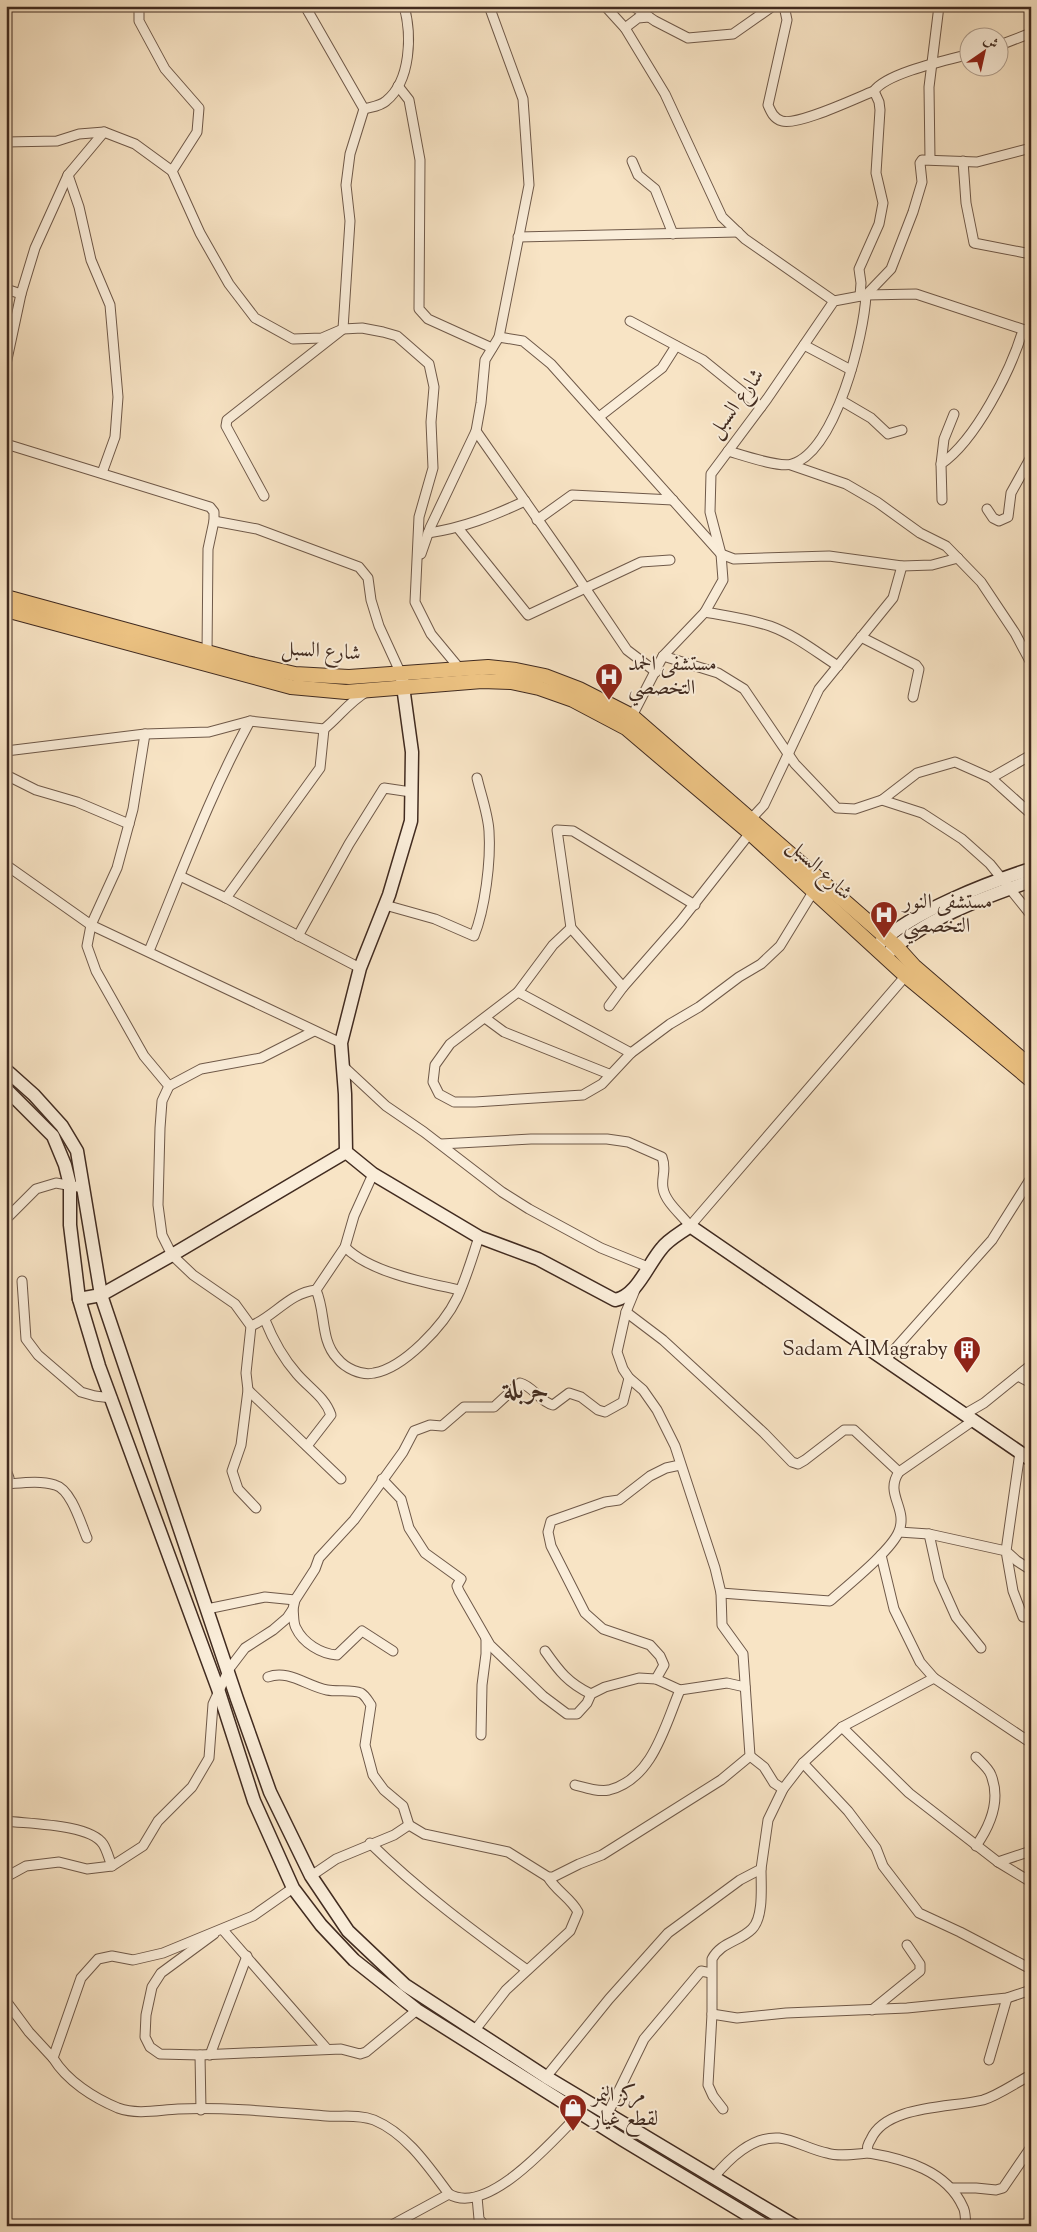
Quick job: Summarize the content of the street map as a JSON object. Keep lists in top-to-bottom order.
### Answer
{
  "streets": {
    "main road": ["شارع السبل"]
  },
  "districts": ["جربلة"],
  "places": {
    "hospital": ["مستشفى الحمد التخصصي", "مستشفى النور التخصصي"],
    "building": ["Sadam AlMagraby"],
    "shop": ["مركز النمر لقطع غيار"]
  },
  "north": "top right"
}
